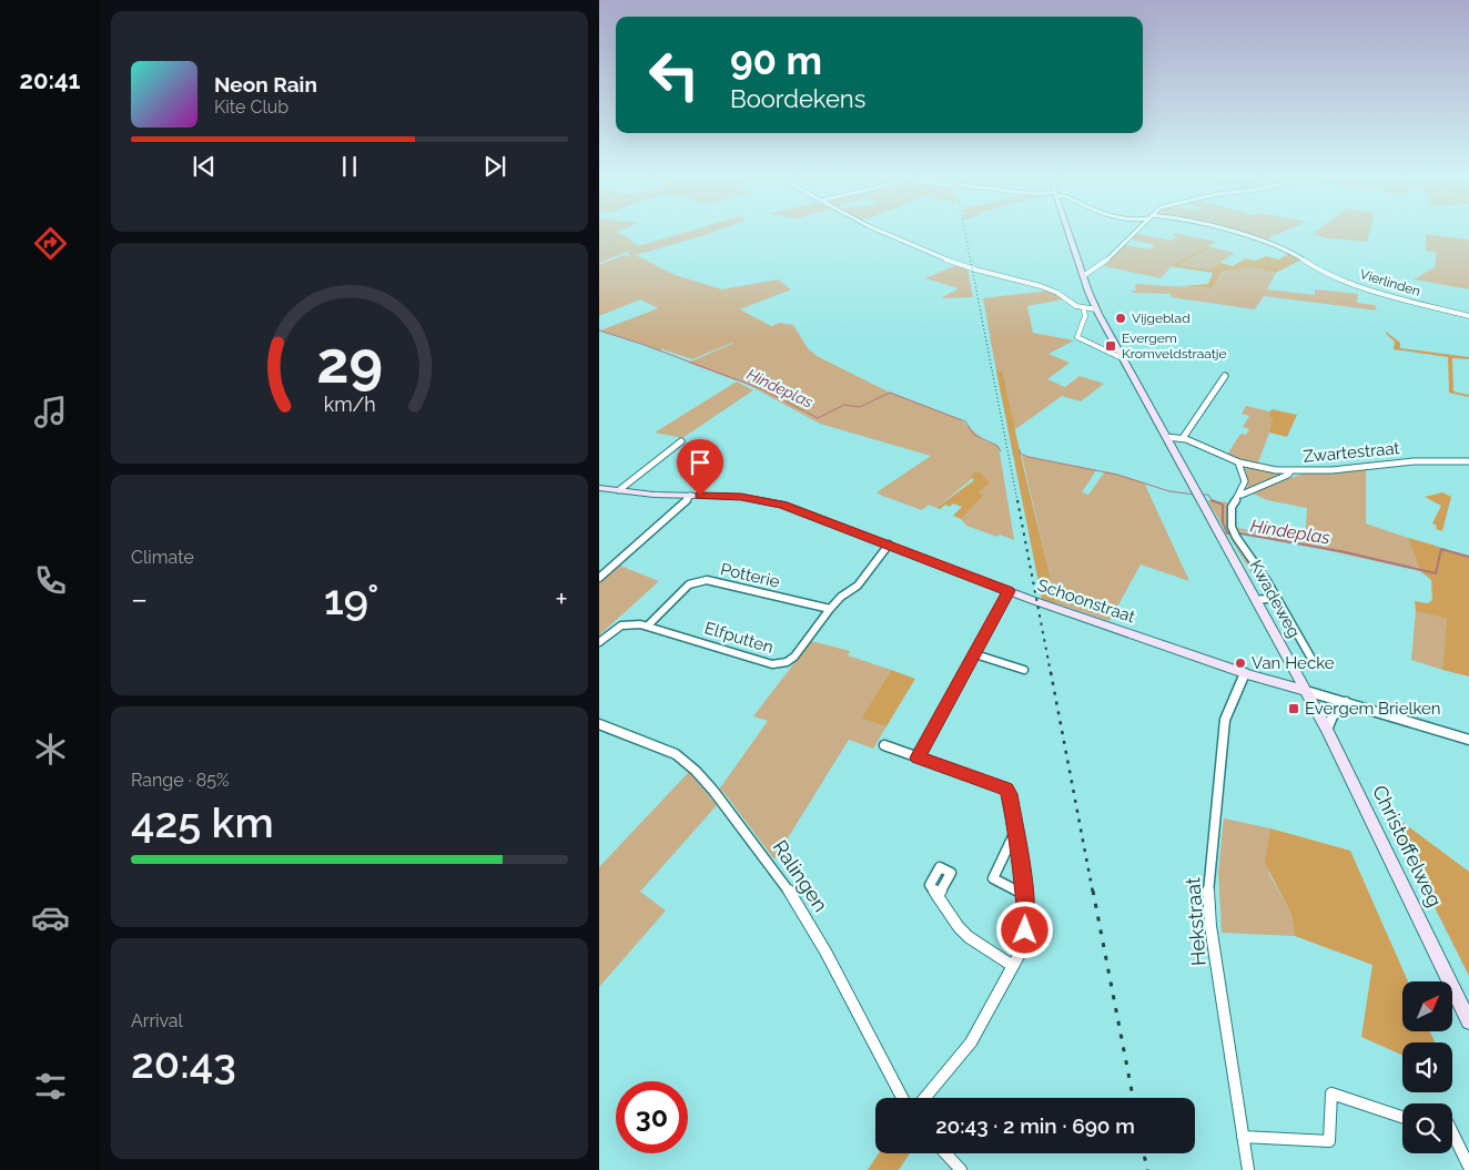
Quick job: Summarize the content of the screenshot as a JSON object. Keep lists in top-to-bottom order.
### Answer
{
  "streets": {
    "main road": ["Kwadeweg", "Schoonstraat", "Christoffelweg"],
    "street": [
      "Vierlinden",
      "Zwartestraat",
      "Potterie",
      "Elfputten",
      "Ralingen",
      "Hekstraat"
    ]
  },
  "crossings": [
    ["Zwartestraat", "Kwadeweg"],
    ["Potterie", "Elfputten"],
    ["Kwadeweg", "Schoonstraat"],
    ["Kwadeweg", "Christoffelweg"],
    ["Schoonstraat", "Elfputten"],
    ["Schoonstraat", "Christoffelweg"],
    ["Schoonstraat", "Hekstraat"]
  ],
  "water": ["Hindeplas"],
  "places": {
    "other": ["Vijgeblad", "Van Hecke"],
    "transit": ["Evergem Kromveldstraatje", "Evergem Brielken"]
  },
  "north": "top right",
  "page": {
    "tabs": "20:41",
    "turn": ["90 m", "Boordekens"],
    "song": ["Neon Rain", "Kite Club"],
    "tile": [
      "Climate",
      ["Range · 85%", "425 km"],
      ["Arrival", "20:43"]
    ],
    "heat": ["−", "19°", "+"],
    "limit": "30",
    "trip": "20:43 · 2 min · 690 m",
    "gauge": ["29", "km/h"]
  }
}
